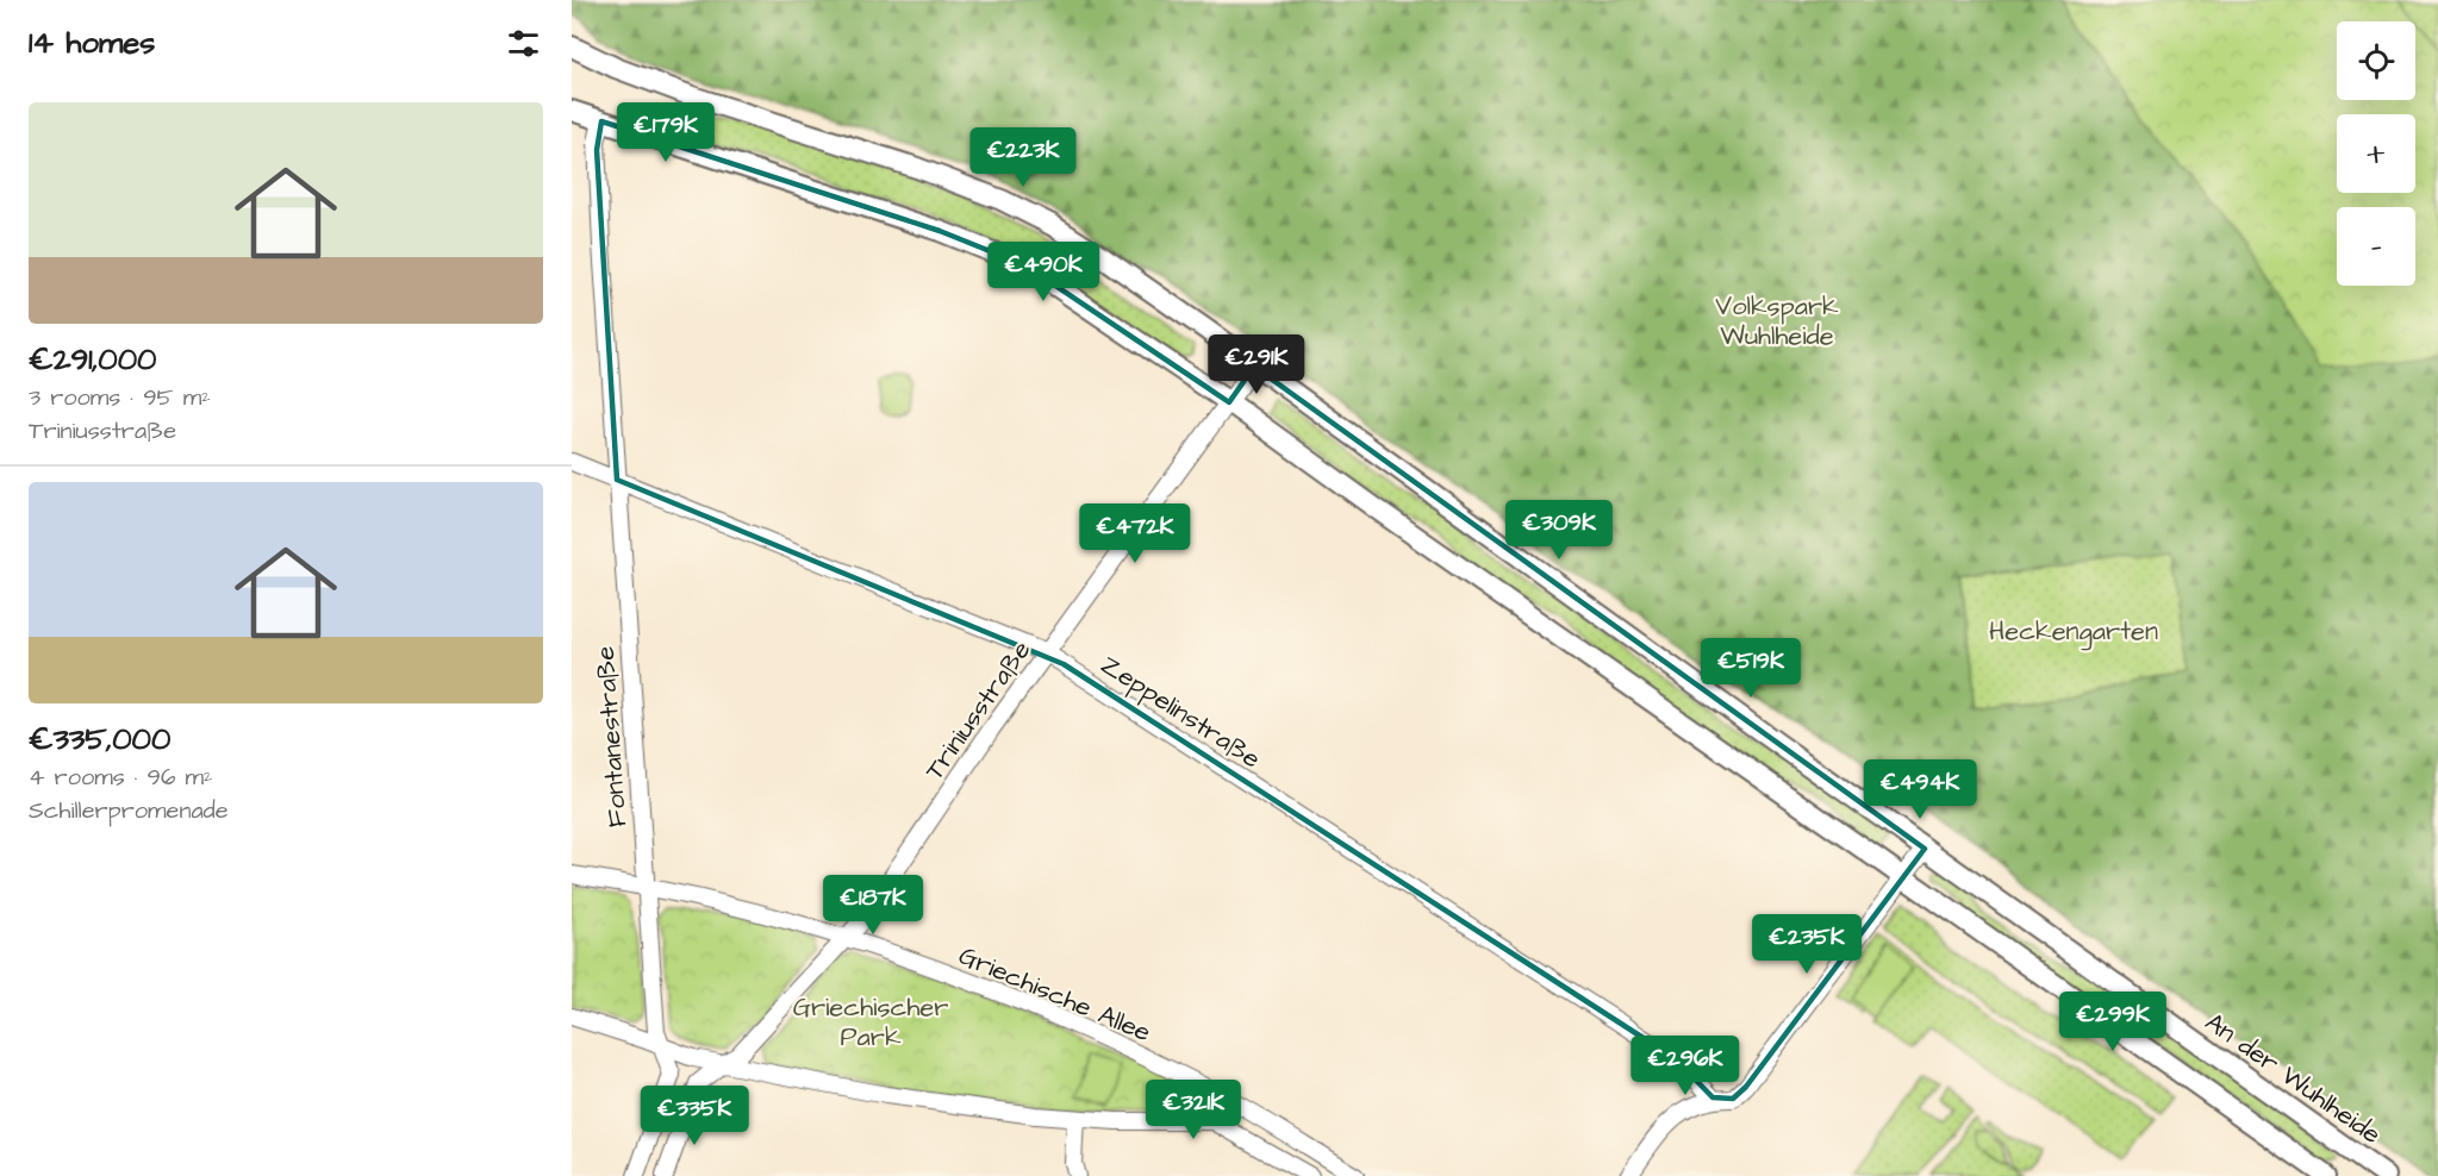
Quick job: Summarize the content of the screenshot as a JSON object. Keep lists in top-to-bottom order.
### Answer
{
  "streets": {
    "main road": ["An der Wuhlheide"],
    "street": [
      "Triniusstraße",
      "Zeppelinstraße",
      "Fontanestraße",
      "Griechische Allee"
    ]
  },
  "crossings": [
    ["Triniusstraße", "Zeppelinstraße"],
    ["Triniusstraße", "Griechische Allee"],
    ["Triniusstraße", "An der Wuhlheide"],
    ["Zeppelinstraße", "Fontanestraße"],
    ["Fontanestraße", "Griechische Allee"]
  ],
  "parks": ["Volkspark Wuhlheide", "Heckengarten", "Griechischer Park"],
  "page": {
    "heading": "14 homes",
    "map_buttons": ["+", "−"],
    "list": [
      {
        "name": "€291,000",
        "note": "3 rooms · 95 m² · Triniusstraße"
      },
      {
        "name": "€335,000",
        "note": "4 rooms · 96 m² · Schillerpromenade"
      }
    ],
    "price": [
      "€179K",
      "€223K",
      "€490K",
      "€291K",
      "€309K",
      "€472K",
      "€519K",
      "€494K",
      "€187K",
      "€235K",
      "€299K",
      "€296K",
      "€321K",
      "€335K"
    ]
  }
}
